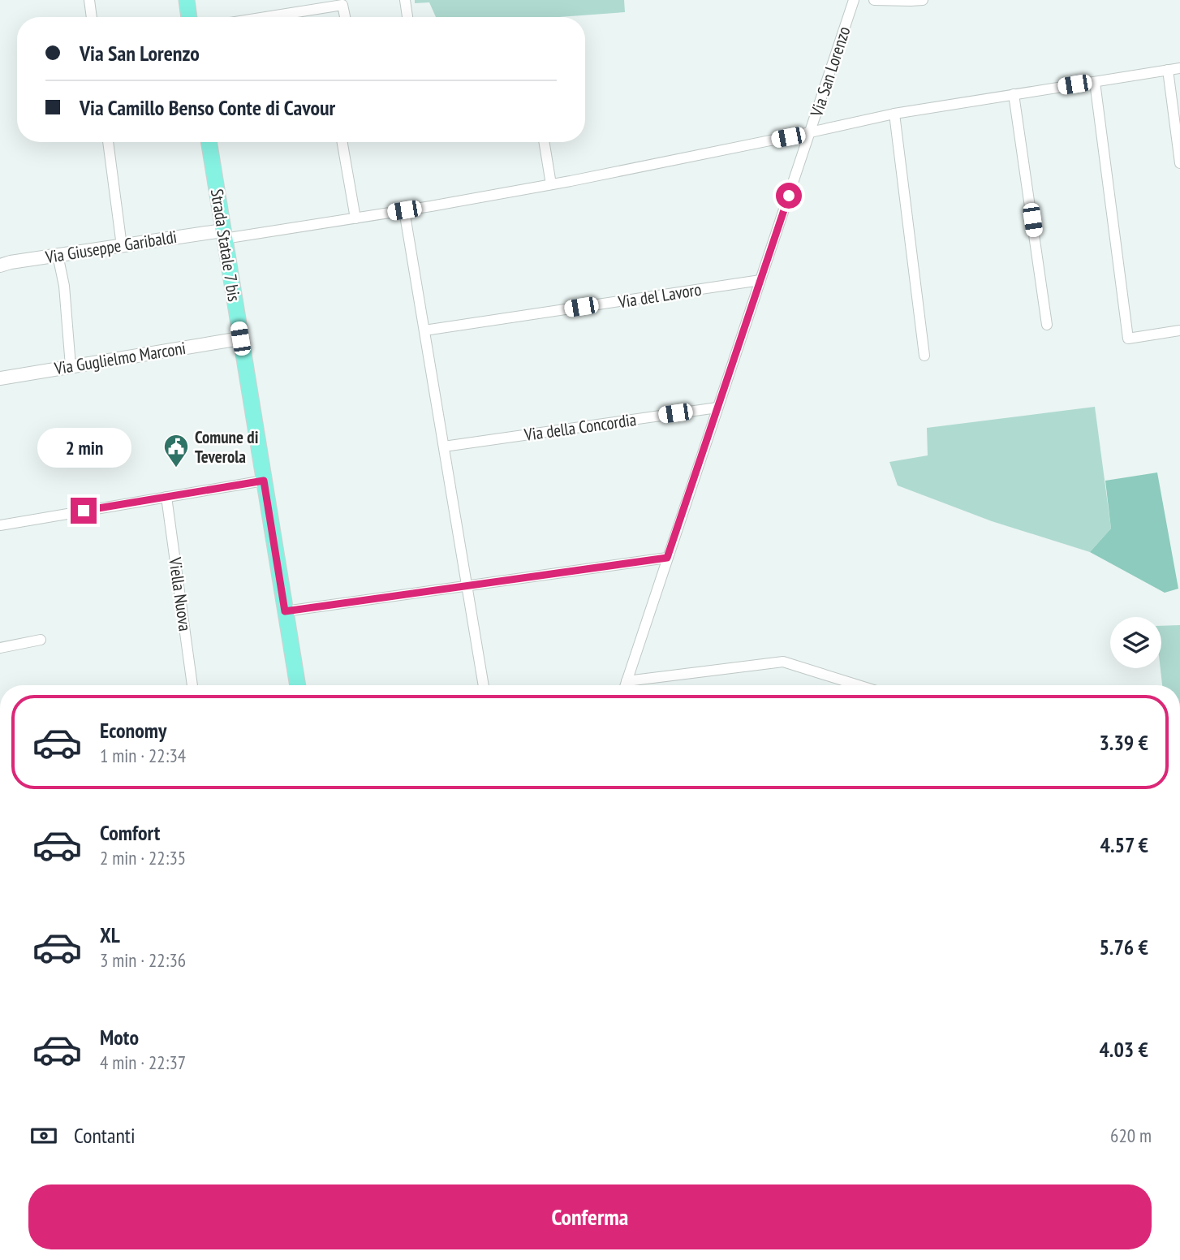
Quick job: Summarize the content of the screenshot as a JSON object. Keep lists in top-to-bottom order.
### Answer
{
  "streets": {
    "main road": ["Strada Statale 7 bis"],
    "street": [
      "Via San Lorenzo",
      "Via Giuseppe Garibaldi",
      "Via del Lavoro",
      "Via Guglielmo Marconi",
      "Via della Concordia",
      "Viella Nuova"
    ]
  },
  "crossings": [
    ["Via San Lorenzo", "Via del Lavoro"],
    ["Via San Lorenzo", "Via della Concordia"],
    ["Strada Statale 7 bis", "Via Giuseppe Garibaldi"],
    ["Strada Statale 7 bis", "Via Guglielmo Marconi"]
  ],
  "places": {
    "public building": ["Comune di Teverola"]
  },
  "page": {
    "banner": ["Via San Lorenzo", "Via Camillo Benso Conte di Cavour"],
    "bubble": "2 min",
    "list": [
      {
        "name": "Economy",
        "note": "1 min · 22:34",
        "value": "3.39 €"
      },
      {
        "name": "Comfort",
        "note": "2 min · 22:35",
        "value": "4.57 €"
      },
      {
        "name": "XL",
        "note": "3 min · 22:36",
        "value": "5.76 €"
      },
      {
        "name": "Moto",
        "note": "4 min · 22:37",
        "value": "4.03 €"
      }
    ],
    "pay": ["Contanti", "620 m"],
    "buttons": "Conferma"
  }
}
